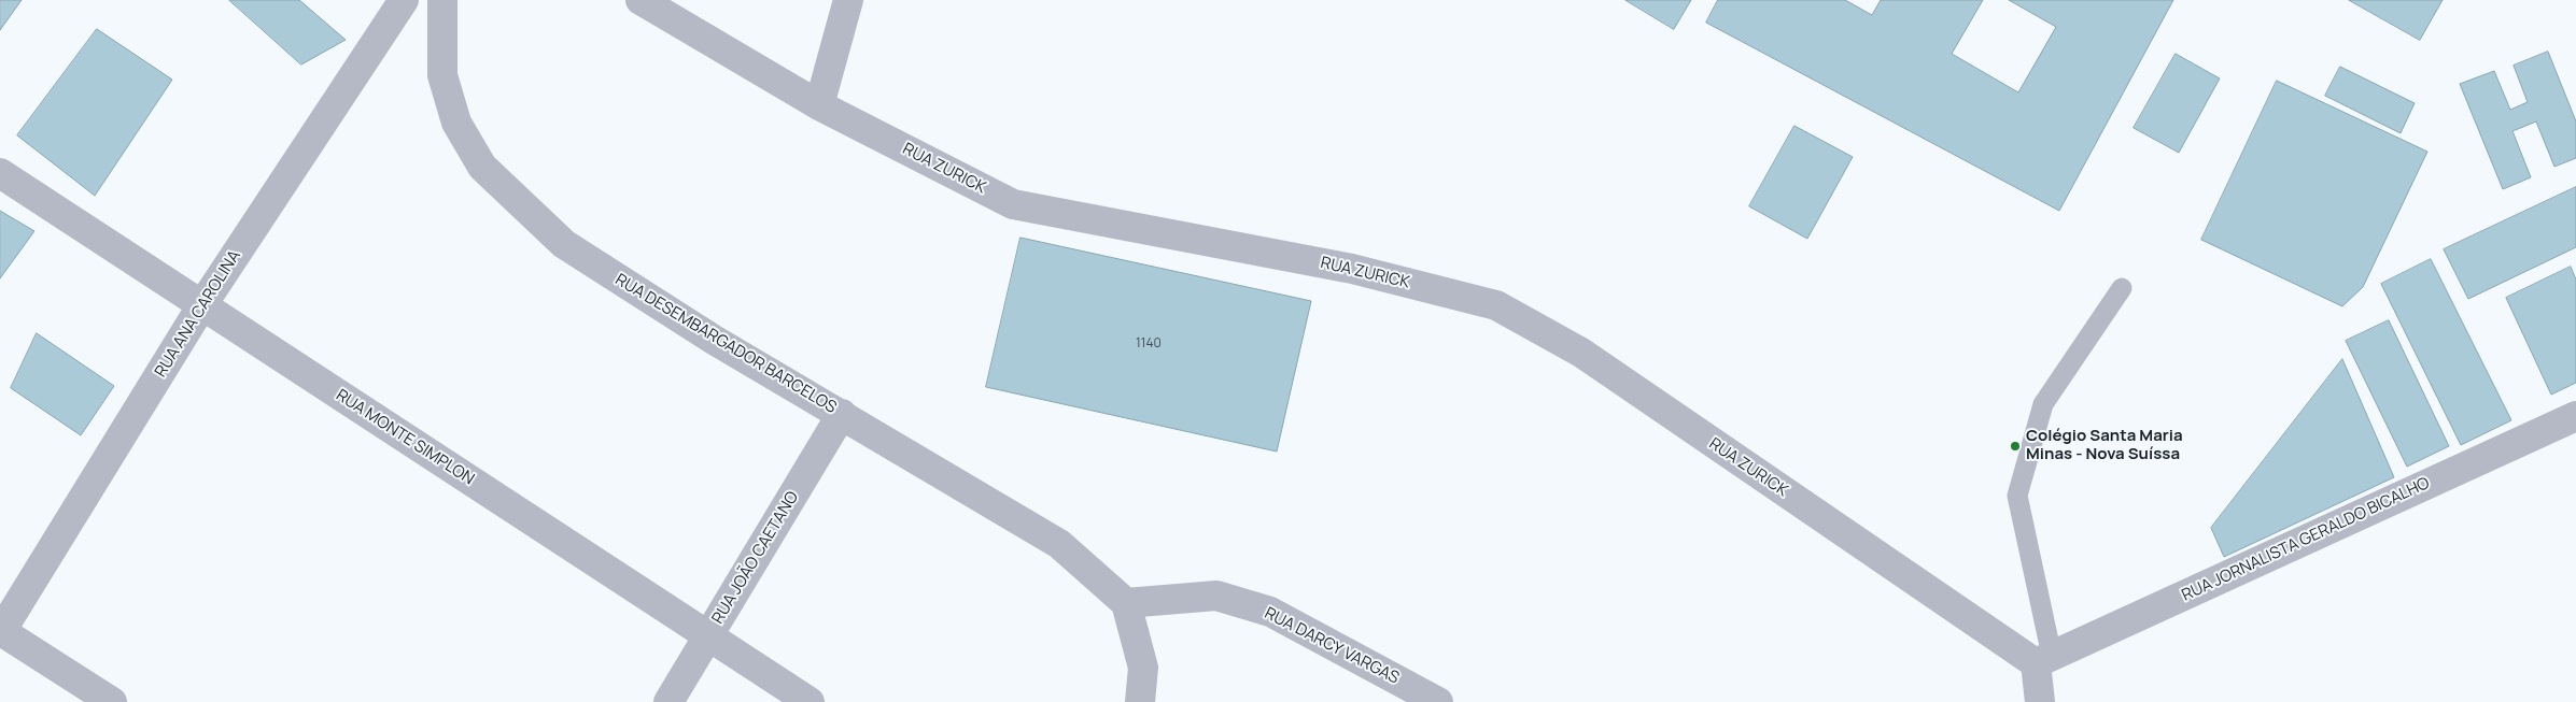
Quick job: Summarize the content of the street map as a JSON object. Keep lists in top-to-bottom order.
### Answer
{
  "streets": {
    "street": [
      "RUA ZURICK",
      "RUA ANA CAROLINA",
      "RUA DESEMBARGADOR BARCELOS",
      "RUA MONTE SIMPLON",
      "RUA JORNALISTA GERALDO BICALHO",
      "RUA JOÃO CAETANO",
      "RUA DARCY VARGAS"
    ]
  },
  "crossings": [
    ["RUA ZURICK", "RUA JORNALISTA GERALDO BICALHO"],
    ["RUA ANA CAROLINA", "RUA MONTE SIMPLON"],
    ["RUA DESEMBARGADOR BARCELOS", "RUA JOÃO CAETANO"],
    ["RUA DESEMBARGADOR BARCELOS", "RUA DARCY VARGAS"],
    ["RUA MONTE SIMPLON", "RUA JOÃO CAETANO"]
  ],
  "places": ["Colégio Santa Maria Minas - Nova Suíssa"],
  "house_numbers": ["1140"]
}
